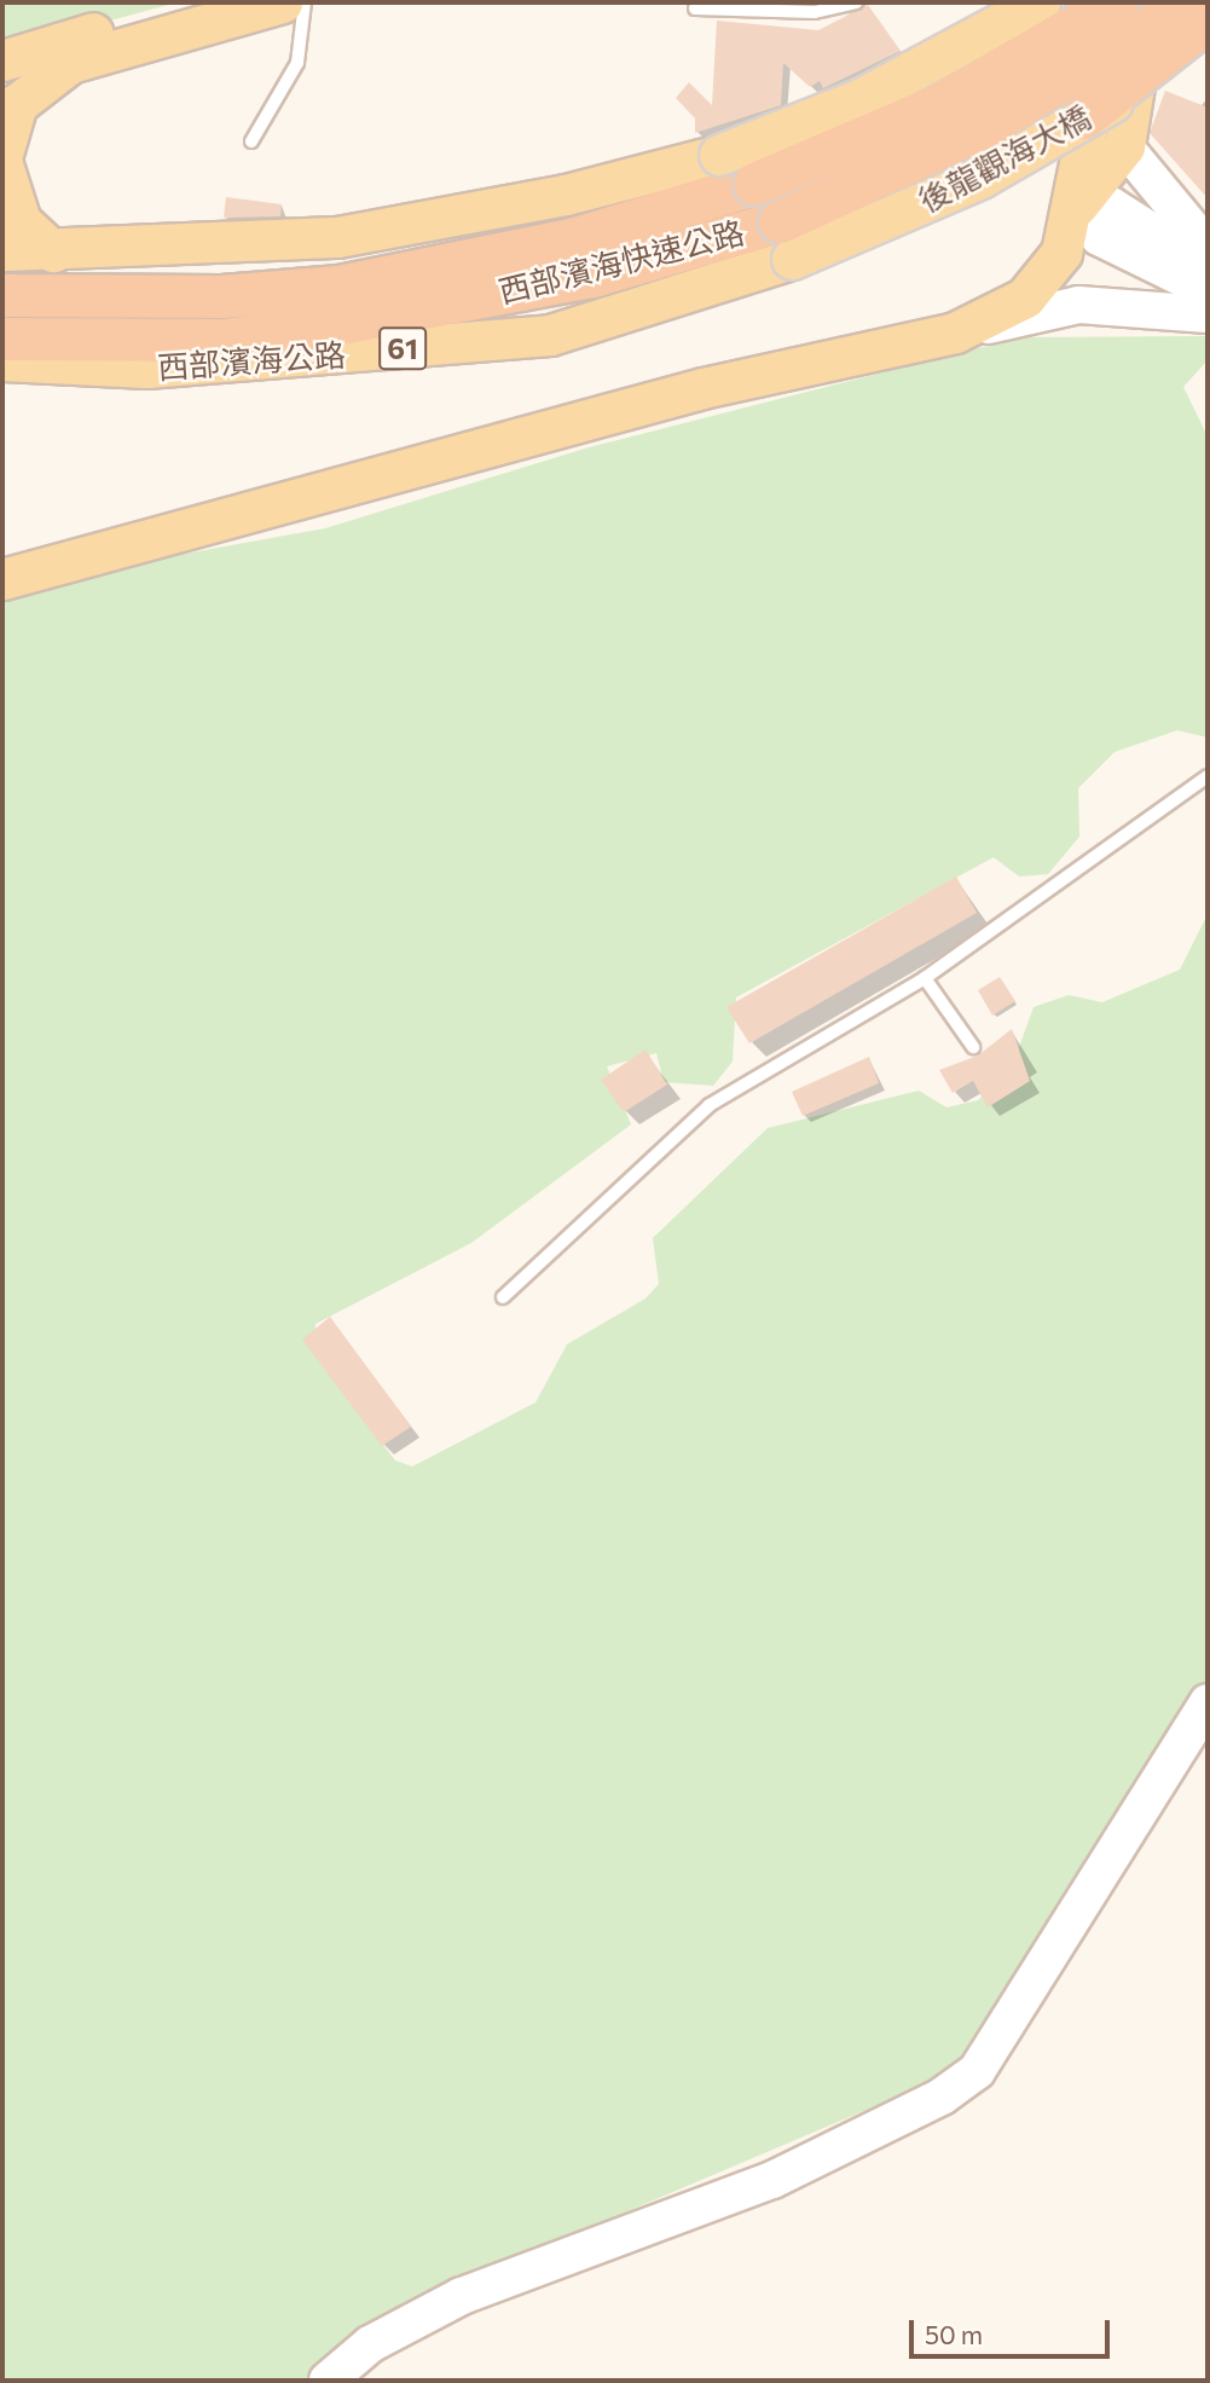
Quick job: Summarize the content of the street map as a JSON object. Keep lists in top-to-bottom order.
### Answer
{
  "streets": {
    "highway": ["西部濱海快速公路", "61"],
    "main road": ["後龍觀海大橋", "西部濱海公路"]
  },
  "crossings": [
    ["後龍觀海大橋", "西部濱海快速公路"],
    ["後龍觀海大橋", "西部濱海公路"],
    ["西部濱海快速公路", "西部濱海公路"]
  ],
  "scale_bar": "50 m"
}
